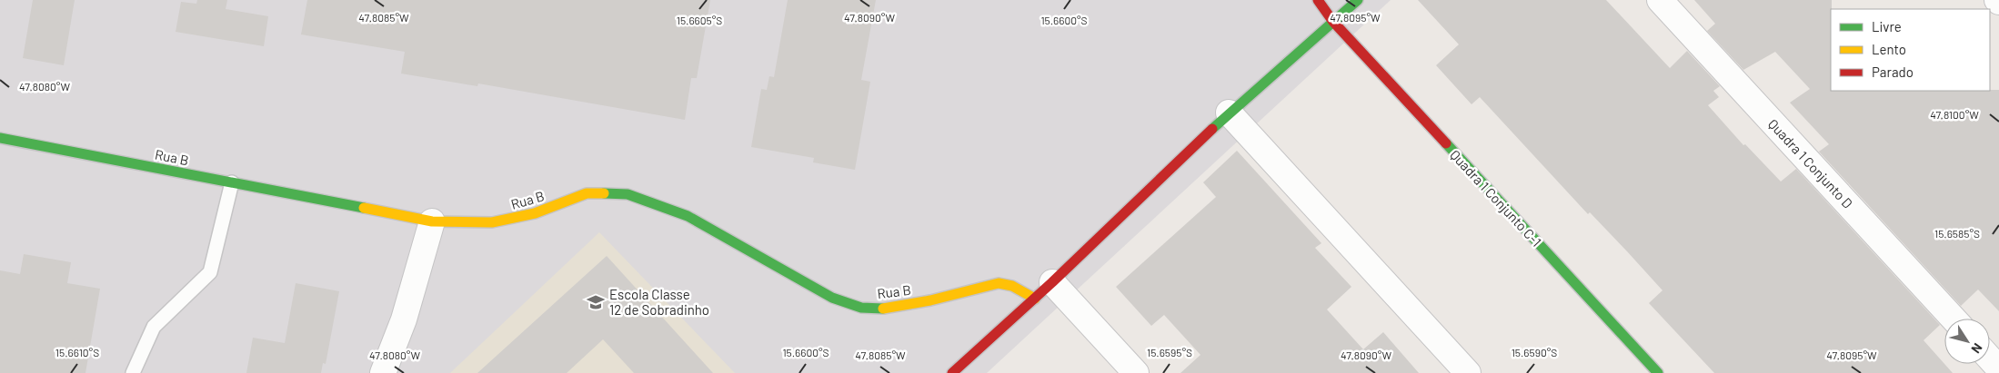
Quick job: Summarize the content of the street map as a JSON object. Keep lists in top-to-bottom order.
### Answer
{
  "streets": {
    "street": ["Rua B", "Quadra 1 Conjunto D", "Quadra 1 Conjunto C-1"]
  },
  "places": {
    "school or university": ["Escola Classe 12 de Sobradinho"]
  },
  "legend": ["Livre", "Lento", "Parado"],
  "north": "bottom right",
  "coordinates": [
    "47.8095°W",
    "47.8085°W",
    "47.8090°W",
    "15.6605°S",
    "15.6600°S",
    "47.8080°W",
    "47.8100°W",
    "15.6585°S",
    "15.6610°S",
    "15.6595°S",
    "15.6590°S"
  ]
}
